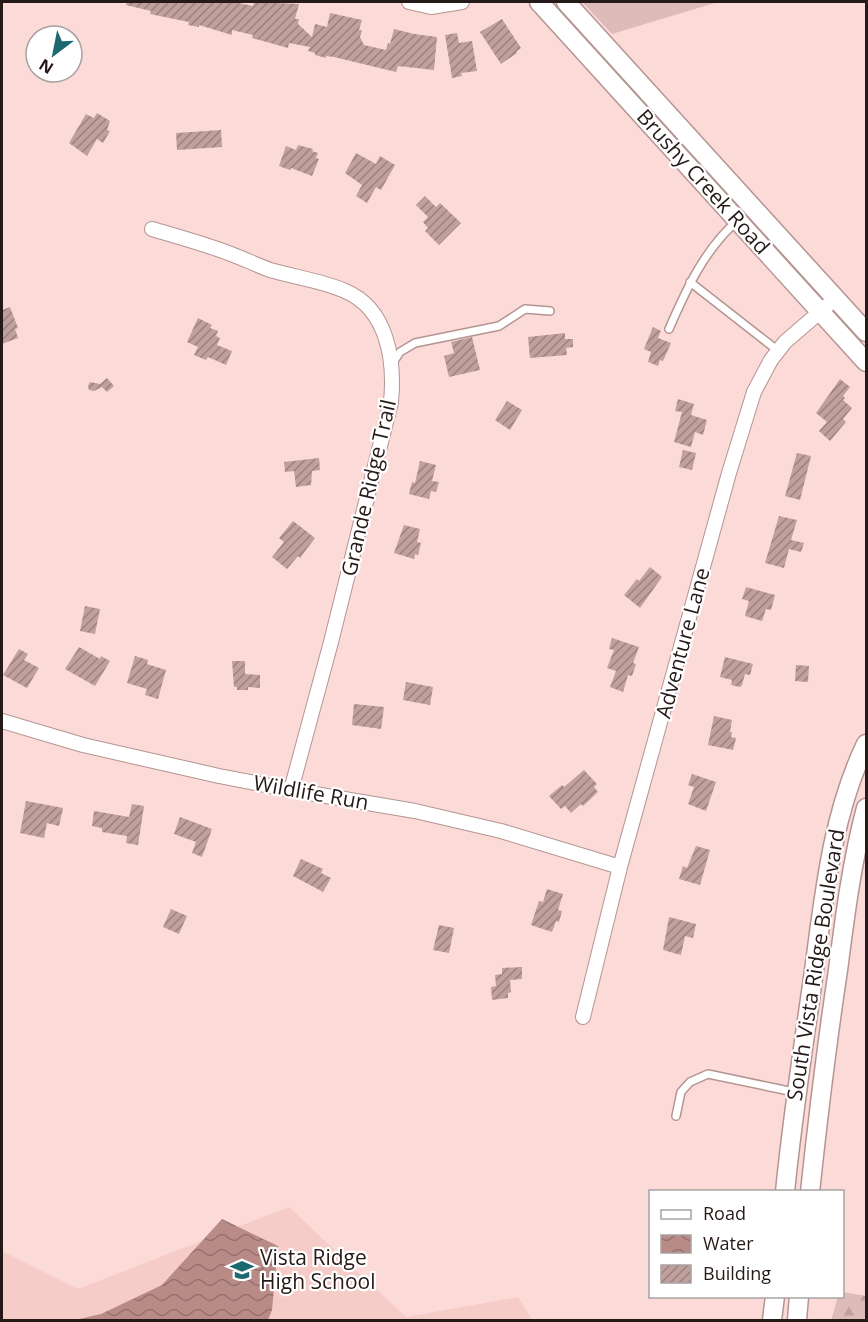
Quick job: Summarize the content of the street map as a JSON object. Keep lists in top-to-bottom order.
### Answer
{
  "streets": {
    "main road": ["Brushy Creek Road", "South Vista Ridge Boulevard"],
    "street": ["Grande Ridge Trail", "Adventure Lane", "Wildlife Run"]
  },
  "crossings": [
    ["Brushy Creek Road", "Adventure Lane"],
    ["Grande Ridge Trail", "Wildlife Run"],
    ["Adventure Lane", "Wildlife Run"]
  ],
  "places": {
    "school or university": ["Vista Ridge High School"]
  },
  "legend": ["Road", "Water", "Building"],
  "north": "bottom left"
}
